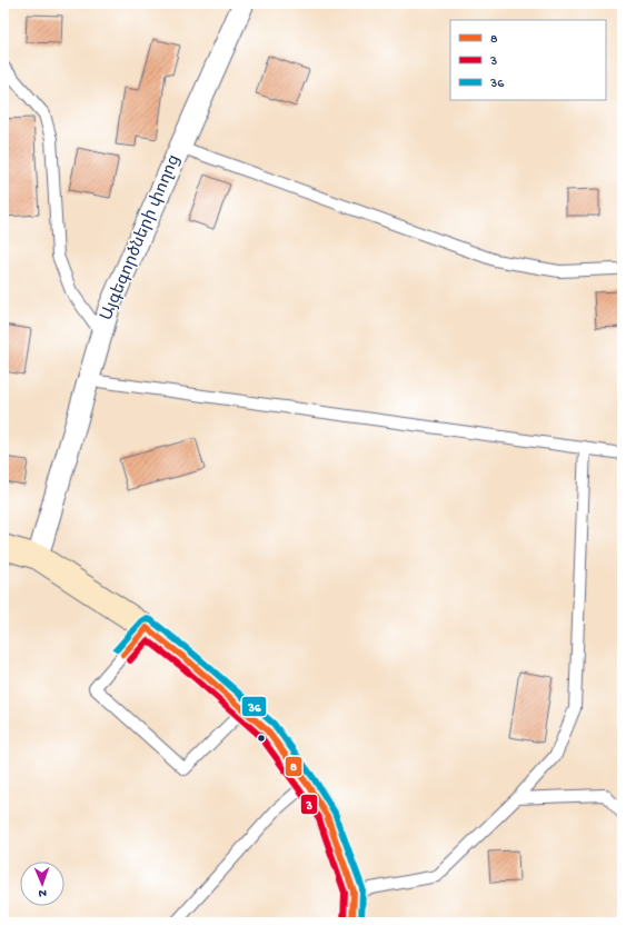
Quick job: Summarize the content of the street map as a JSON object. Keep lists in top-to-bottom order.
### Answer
{
  "streets": {
    "street": ["Այգեգործների փողոց"]
  },
  "lines": ["transit line 36", "transit line 8", "transit line 3"],
  "legend": ["8", "3", "36"],
  "north": "bottom"
}
